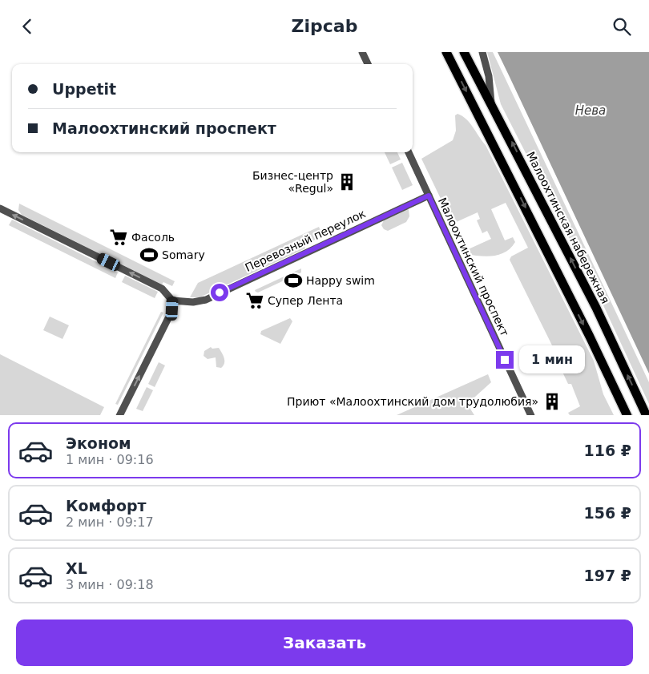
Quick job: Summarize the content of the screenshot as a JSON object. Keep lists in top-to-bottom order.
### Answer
{
  "streets": {
    "main road": ["Малоохтинская набережная"],
    "street": ["Перевозный переулок", "Малоохтинский проспект"]
  },
  "crossings": [
    ["Перевозный переулок", "Малоохтинский проспект"]
  ],
  "water": ["Нева"],
  "places": {
    "building": ["Бизнес-центр «Regul»", "Приют «Малоохтинский дом трудолюбия»"],
    "supermarket": ["Фасоль", "Супер Лента"],
    "sports": ["Somary", "Happy swim"]
  },
  "page": {
    "header": "Zipcab",
    "banner": ["Uppetit", "Малоохтинский проспект"],
    "bubble": "1 мин",
    "list": [
      {
        "name": "Эконом",
        "note": "1 мин · 09:16",
        "value": "116 ₽"
      },
      {
        "name": "Комфорт",
        "note": "2 мин · 09:17",
        "value": "156 ₽"
      },
      {
        "name": "XL",
        "note": "3 мин · 09:18",
        "value": "197 ₽"
      }
    ],
    "buttons": "Заказать"
  }
}
